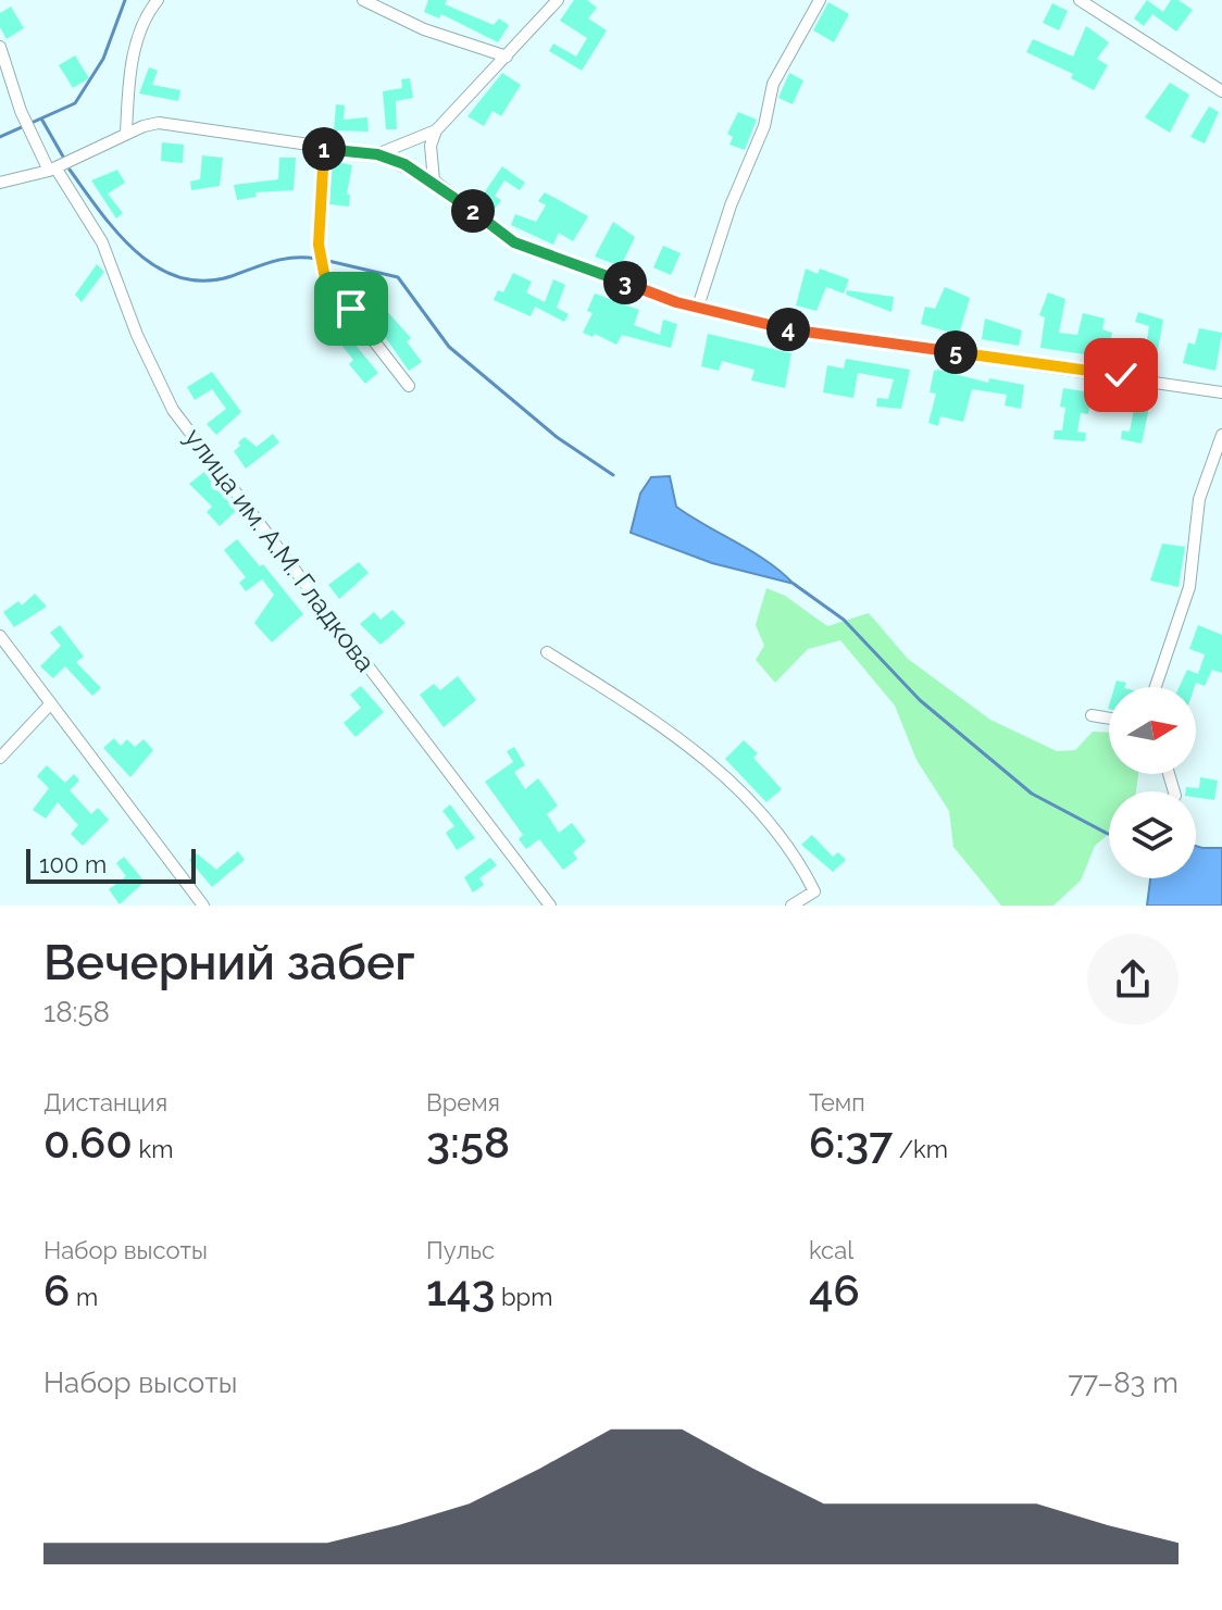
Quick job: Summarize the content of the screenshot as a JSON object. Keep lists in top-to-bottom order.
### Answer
{
  "streets": {
    "street": ["улица им. А.М. Гладкова"]
  },
  "scale_bar": "100 m",
  "north": "right",
  "page": {
    "pins": [
      "1",
      "2",
      "3",
      "4",
      "5"
    ],
    "scale": "100 m",
    "heading": ["Вечерний забег", "18:58"],
    "stats": [
      ["Дистанция", "0.60 km"],
      ["Время", "3:58"],
      ["Темп", "6:37 /km"],
      ["Набор высоты", "6 m"],
      ["Пульс", "143 bpm"],
      ["kcal", "46"]
    ],
    "chart": ["Набор высоты", "77–83 m"]
  }
}
